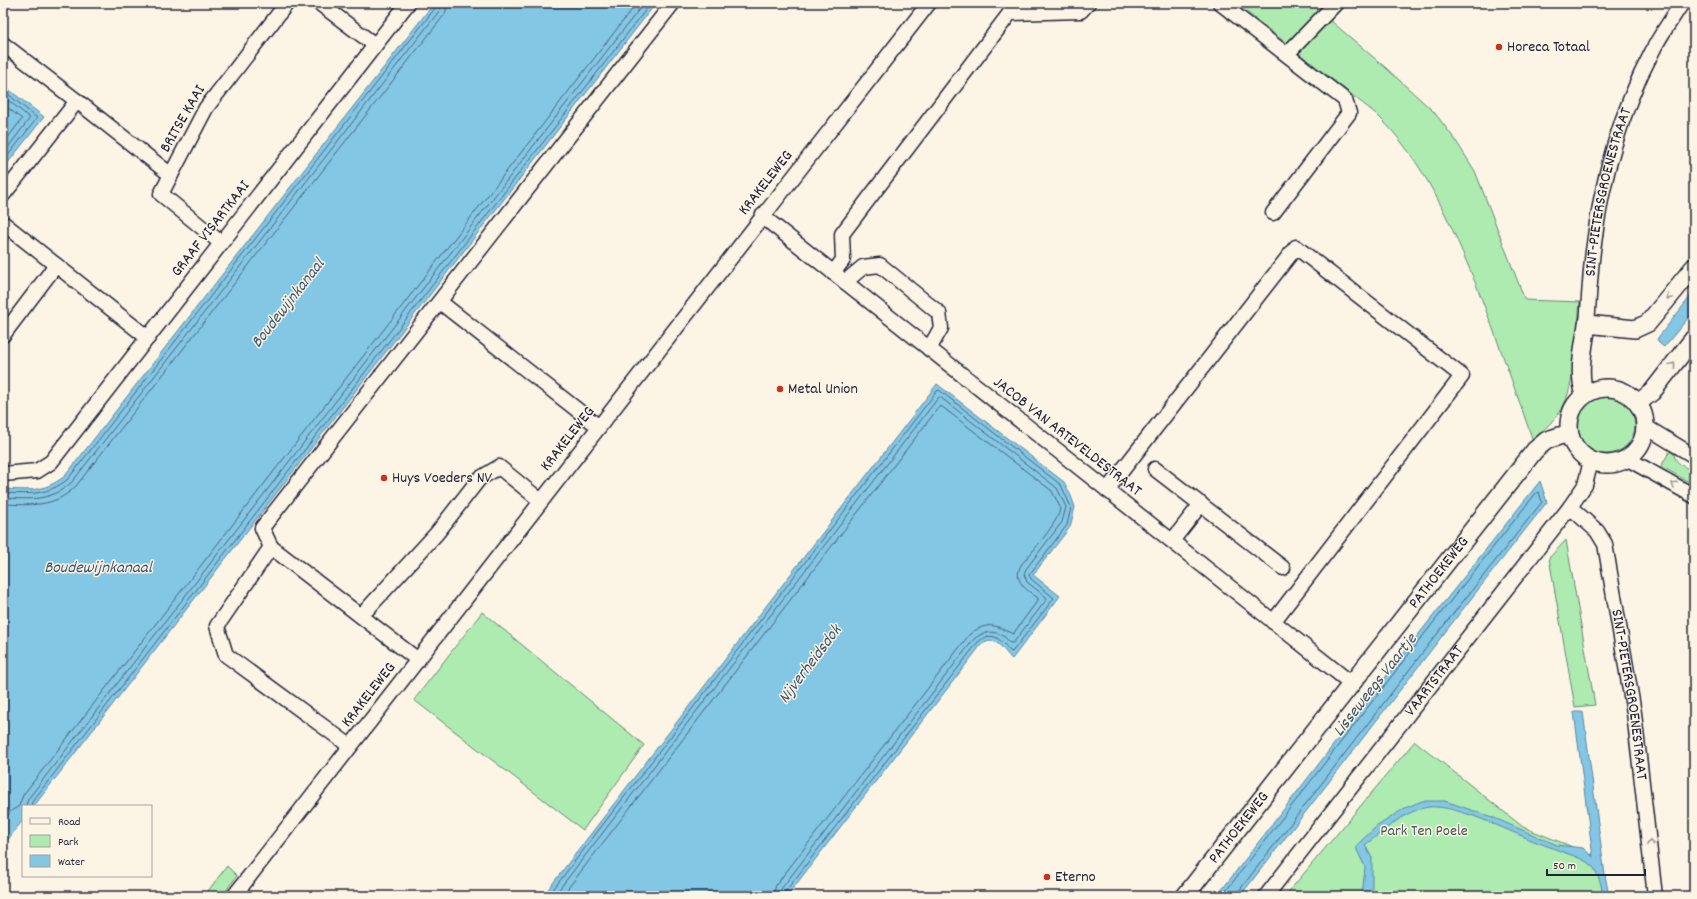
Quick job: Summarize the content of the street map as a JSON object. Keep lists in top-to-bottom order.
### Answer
{
  "streets": {
    "main road": ["SINT-PIETERSGROENESTRAAT", "PATHOEKEWEG"],
    "street": [
      "BRITSE KAAI",
      "KRAKELEWEG",
      "GRAAF VISARTKAAI",
      "JACOB VAN ARTEVELDESTRAAT",
      "VAARTSTRAAT"
    ]
  },
  "crossings": [
    ["BRITSE KAAI", "GRAAF VISARTKAAI"],
    ["KRAKELEWEG", "JACOB VAN ARTEVELDESTRAAT"],
    ["SINT-PIETERSGROENESTRAAT", "PATHOEKEWEG"],
    ["SINT-PIETERSGROENESTRAAT", "VAARTSTRAAT"],
    ["JACOB VAN ARTEVELDESTRAAT", "PATHOEKEWEG"],
    ["PATHOEKEWEG", "VAARTSTRAAT"]
  ],
  "one_way": ["SINT-PIETERSGROENESTRAAT"],
  "water": ["Boudewijnkanaal", "Nijverheidsdok", "Lisseweegs Vaartje"],
  "parks": ["Park Ten Poele"],
  "places": [
    "Horeca Totaal",
    "Metal Union",
    "Huys Voeders NV",
    "Eterno"
  ],
  "legend": ["Road", "Park", "Water"],
  "scale_bar": "50 m"
}
